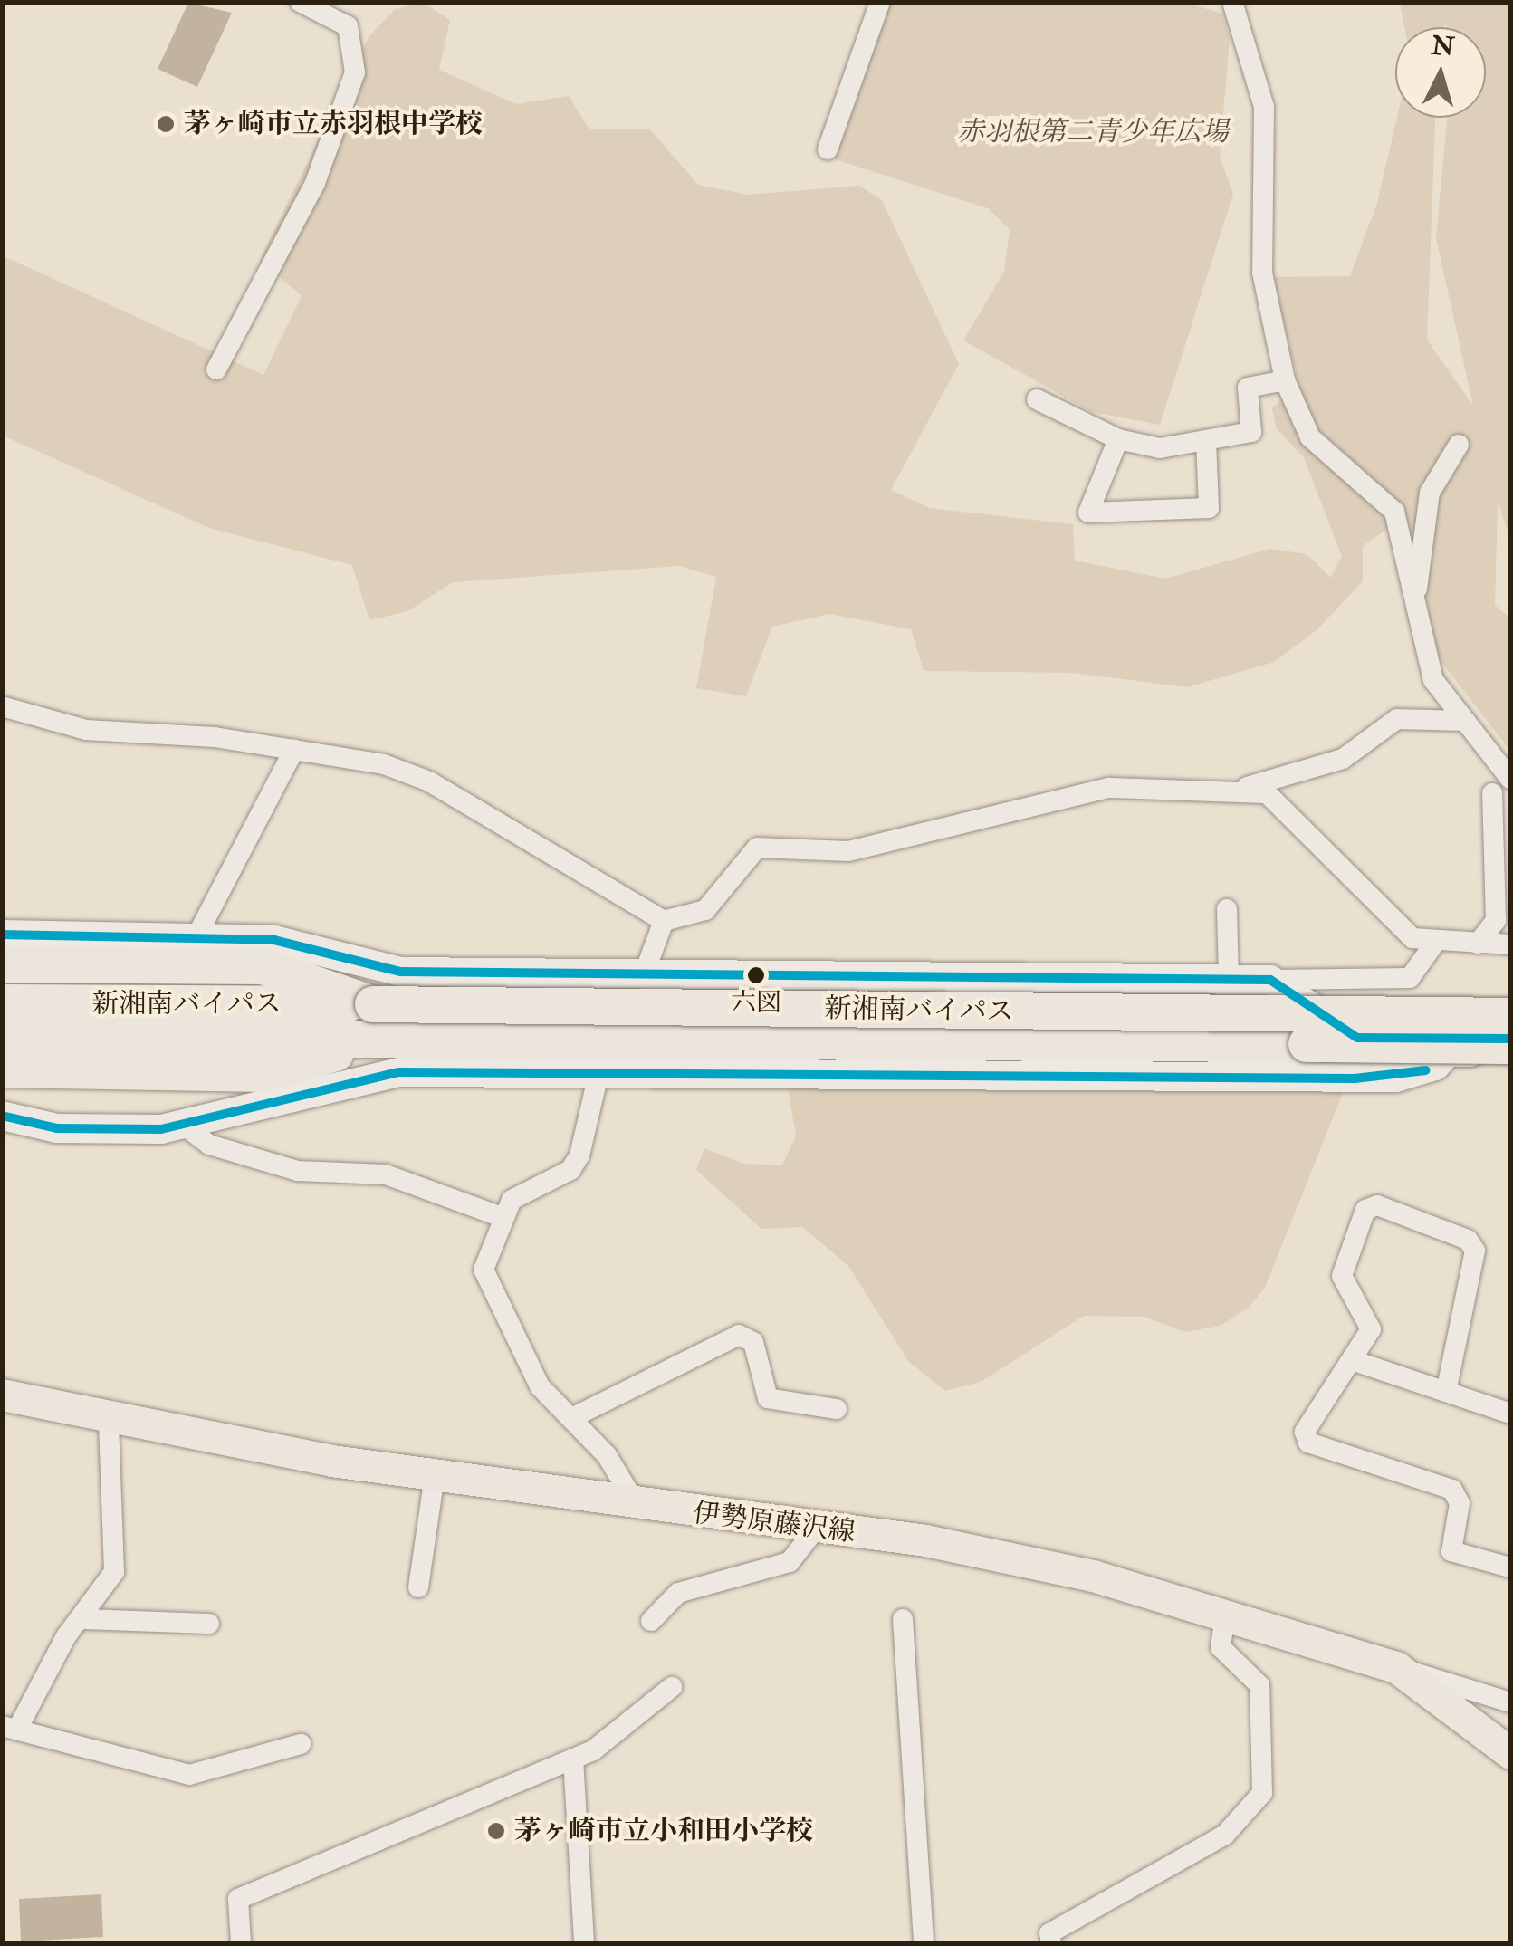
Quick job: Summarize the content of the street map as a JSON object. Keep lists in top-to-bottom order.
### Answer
{
  "streets": {
    "highway": ["新湘南バイパス"],
    "main road": ["伊勢原藤沢線"]
  },
  "parks": ["赤羽根第二青少年広場"],
  "places": ["茅ヶ崎市立赤羽根中学校", "六図", "茅ヶ崎市立小和田小学校"],
  "north": "top"
}
